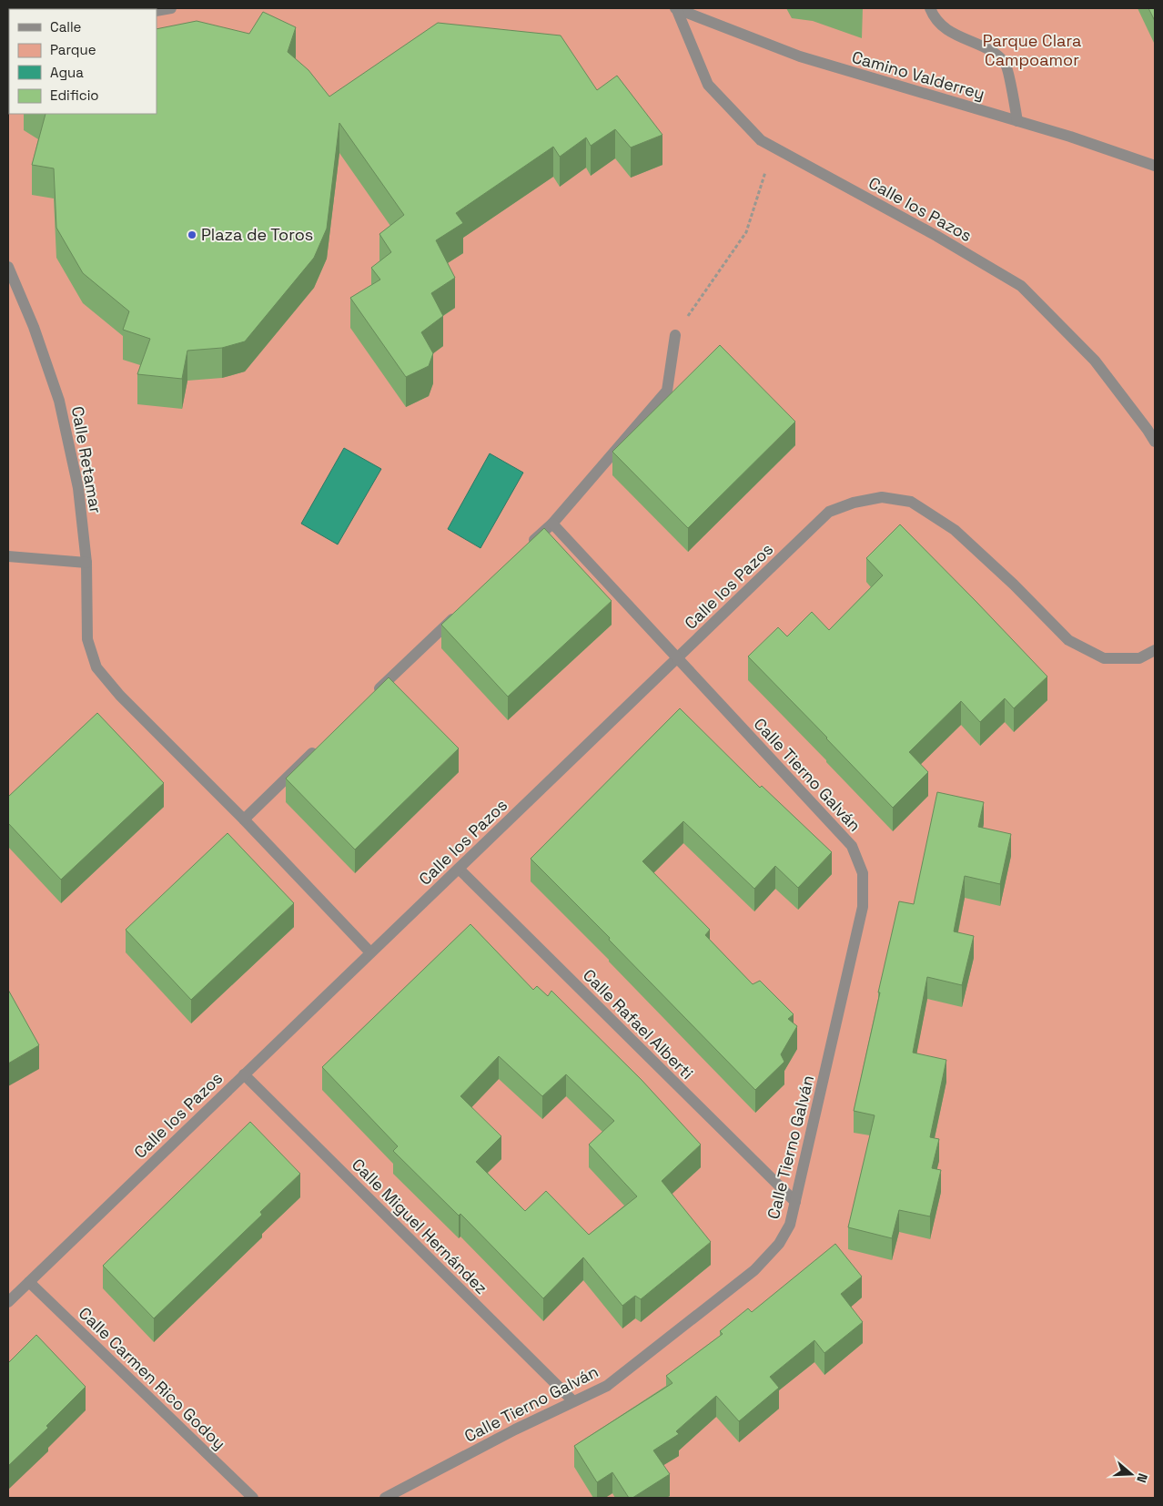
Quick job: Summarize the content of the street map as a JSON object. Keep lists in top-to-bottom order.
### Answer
{
  "streets": {
    "street": [
      "Camino Valderrey",
      "Calle los Pazos",
      "Calle Retamar",
      "Calle Tierno Galván",
      "Calle Rafael Alberti",
      "Calle Miguel Hernández",
      "Calle Carmen Rico Godoy"
    ]
  },
  "crossings": [
    ["Camino Valderrey", "Calle los Pazos"],
    ["Calle los Pazos", "Calle Tierno Galván"],
    ["Calle los Pazos", "Calle Rafael Alberti"],
    ["Calle los Pazos", "Calle Miguel Hernández"],
    ["Calle los Pazos", "Calle Carmen Rico Godoy"],
    ["Calle Tierno Galván", "Calle Rafael Alberti"],
    ["Calle Tierno Galván", "Calle Miguel Hernández"]
  ],
  "parks": ["Parque Clara Campoamor"],
  "places": ["Plaza de Toros"],
  "legend": [
    "Calle",
    "Parque",
    "Agua",
    "Edificio"
  ],
  "north": "right"
}
